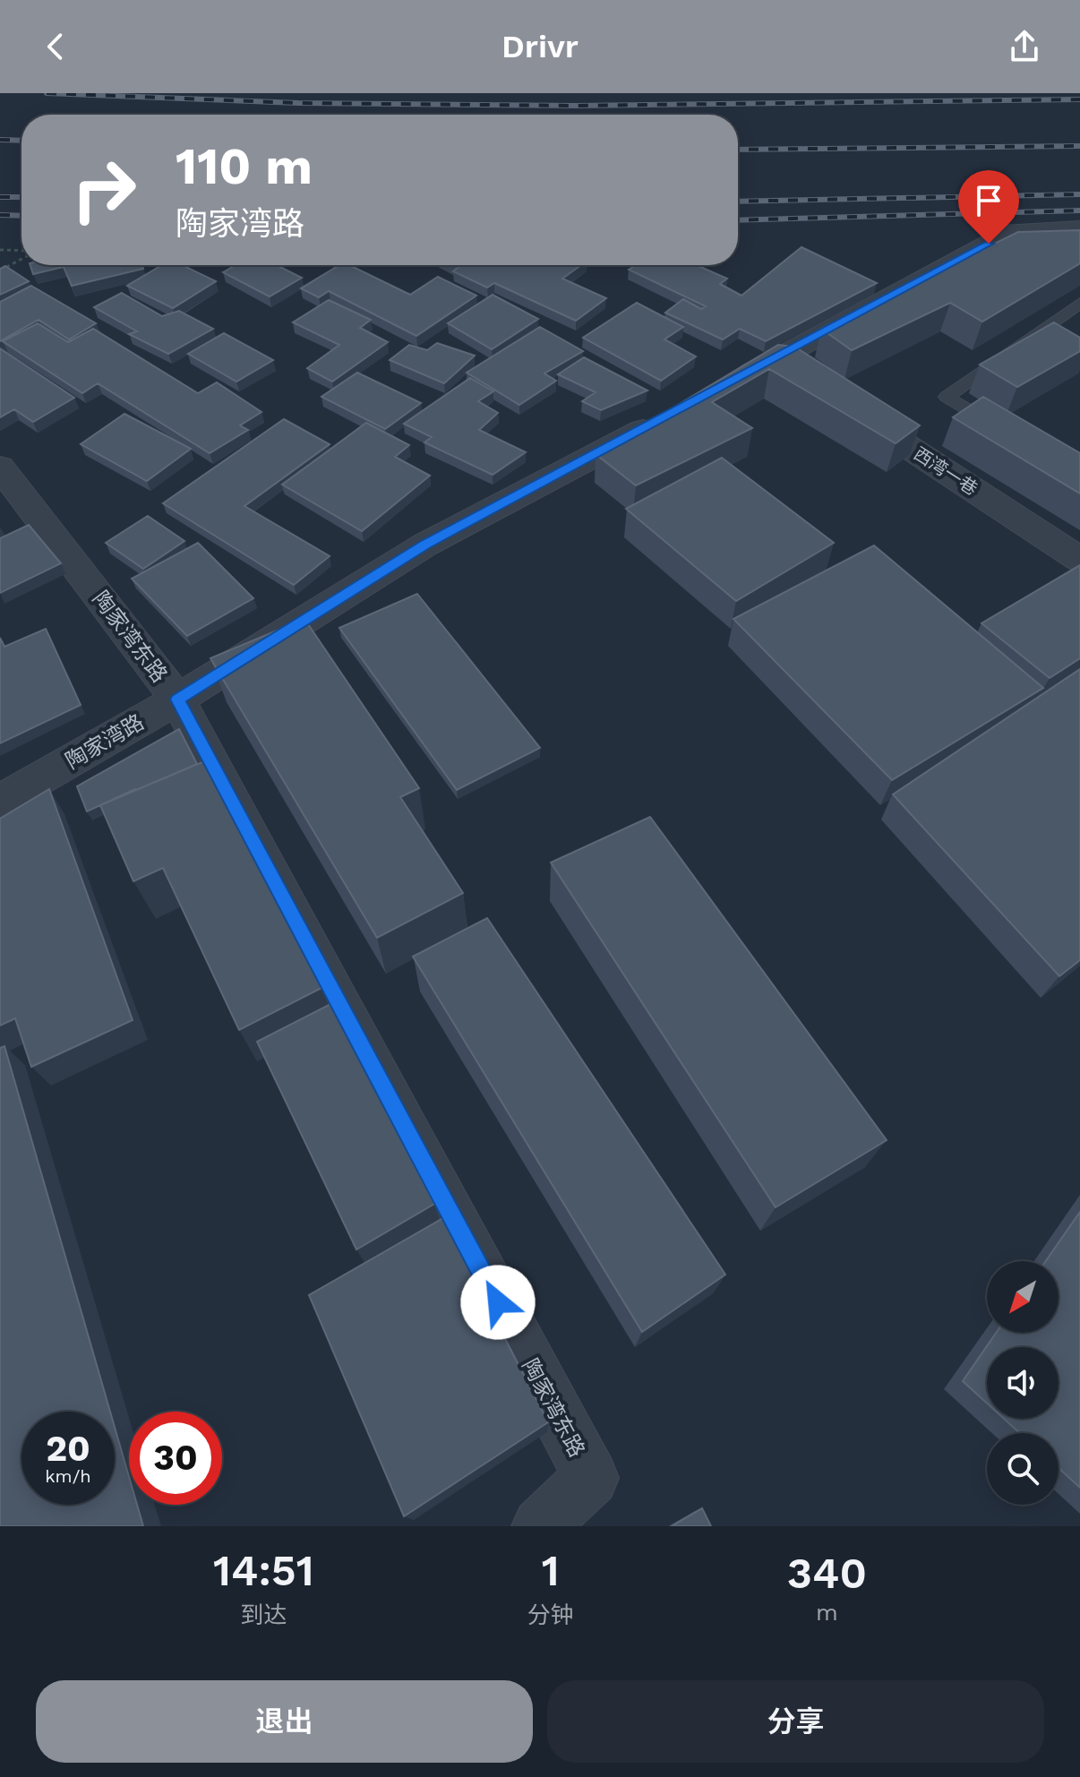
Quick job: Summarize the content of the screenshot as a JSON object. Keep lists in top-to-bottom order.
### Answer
{
  "streets": {
    "street": ["西湾一巷", "陶家湾东路", "陶家湾路"]
  },
  "crossings": [
    ["陶家湾东路", "陶家湾路"]
  ],
  "north": "bottom left",
  "page": {
    "header": "Drivr",
    "turn": ["110 m", "陶家湾路"],
    "speed": "20 km/h",
    "limit": "30",
    "eta": [
      "14:51",
      "到达",
      "1",
      "分钟",
      "340",
      "m"
    ],
    "buttons": ["退出", "分享"]
  }
}
